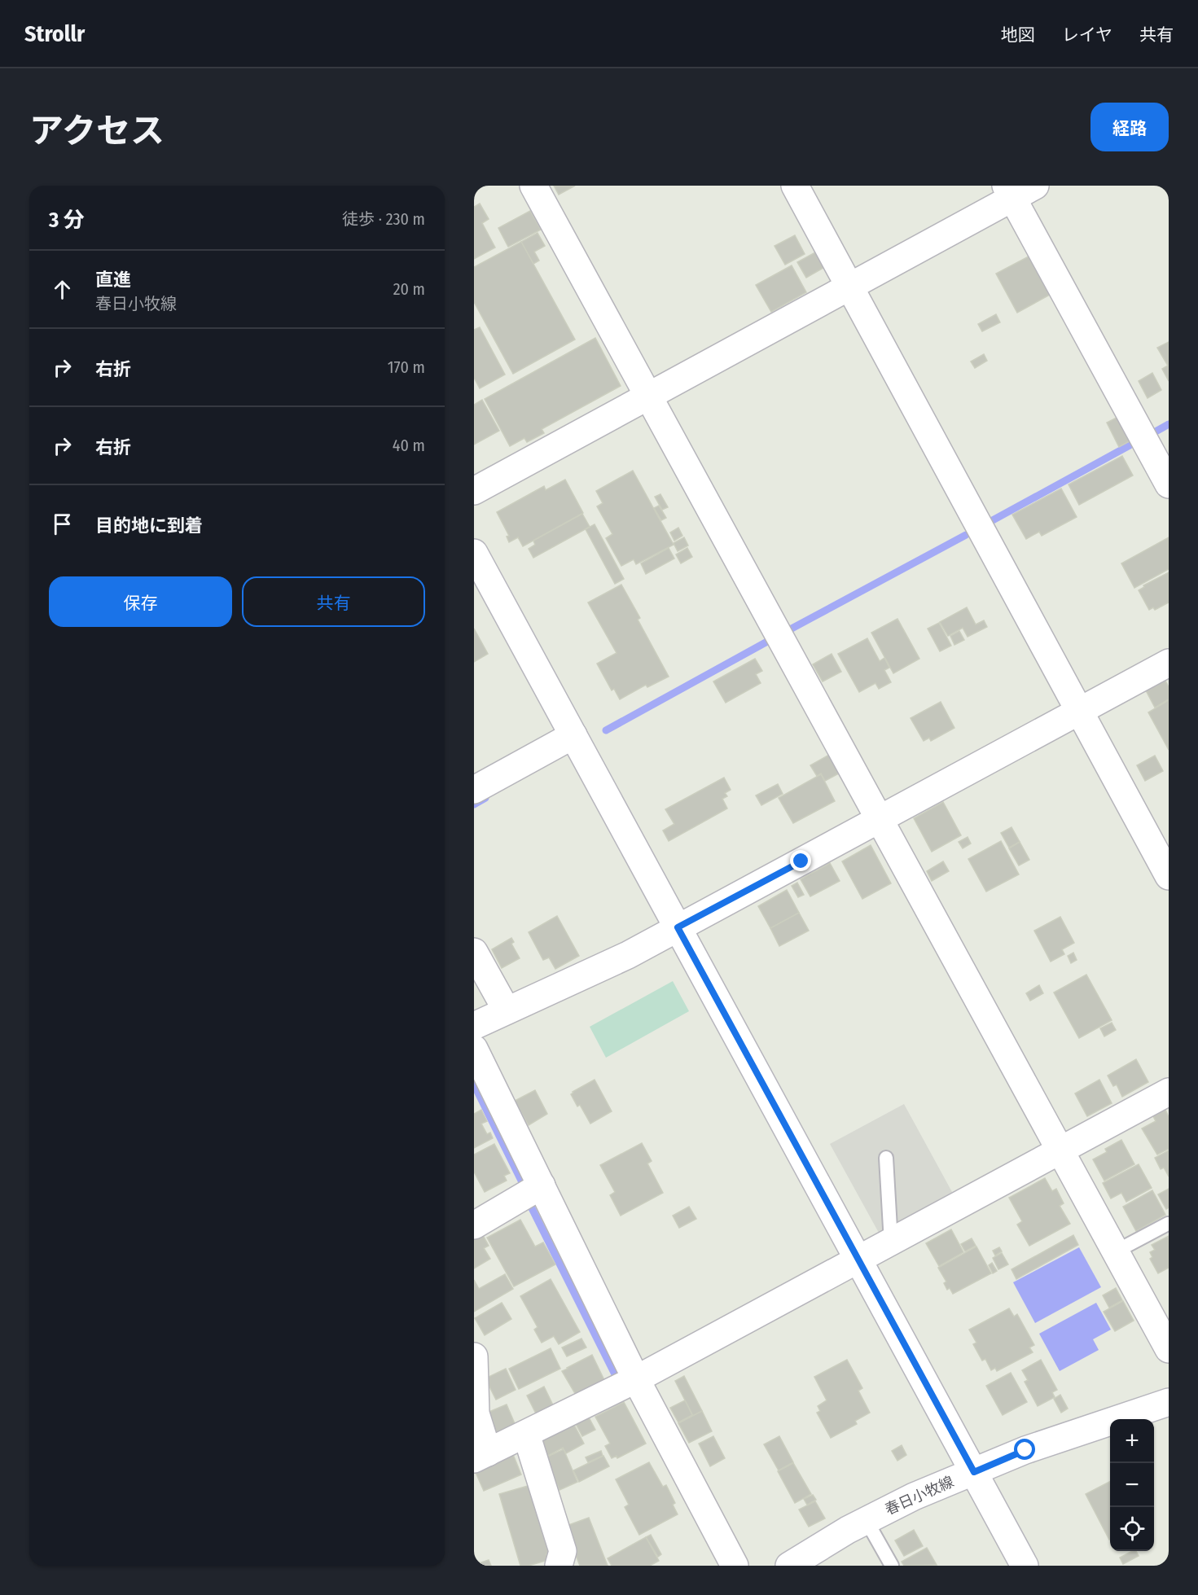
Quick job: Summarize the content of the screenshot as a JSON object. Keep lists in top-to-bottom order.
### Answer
{
  "streets": {
    "street": ["春日小牧線"]
  },
  "page": {
    "header": "Strollr",
    "nav": ["地図", "レイヤ", "共有"],
    "title": "アクセス",
    "buttons": [
      "経路",
      ["保存", "共有"]
    ],
    "heading": ["3 分", "徒歩 · 230 m"],
    "list": [
      ["直進", "春日小牧線", "20 m"],
      ["右折", "170 m"],
      ["右折", "40 m"],
      "目的地に到着"
    ],
    "map_buttons": ["+", "−"]
  }
}
